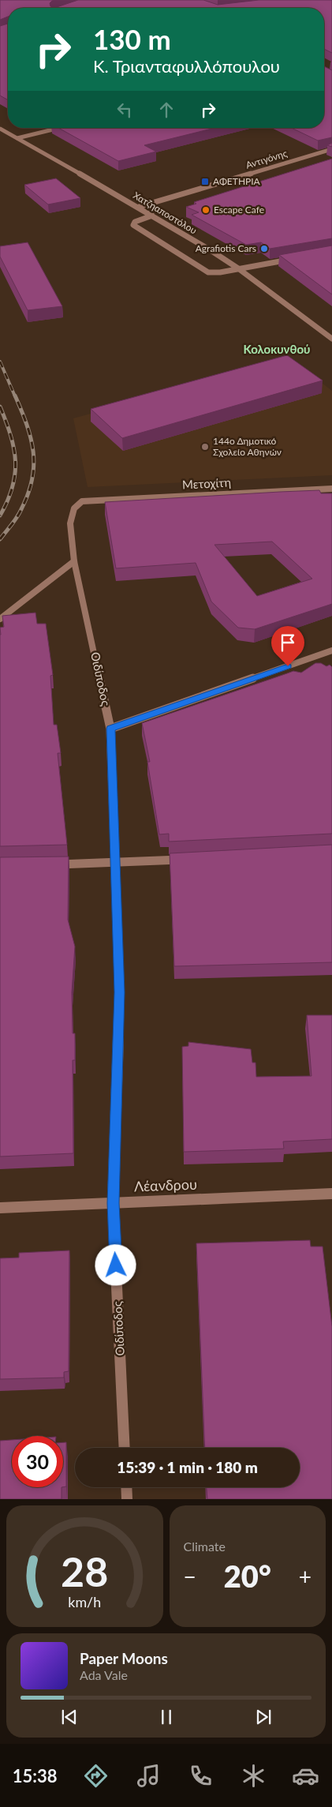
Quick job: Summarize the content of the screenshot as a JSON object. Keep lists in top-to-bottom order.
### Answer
{
  "streets": {
    "street": [
      "Αντιγόνης",
      "Χατζηαποστόλου",
      "Μετοχίτη",
      "Οιδίποδος",
      "Λέανδρου"
    ]
  },
  "crossings": [
    ["Αντιγόνης", "Χατζηαποστόλου"],
    ["Μετοχίτη", "Οιδίποδος"],
    ["Οιδίποδος", "Λέανδρου"]
  ],
  "districts": ["Κολοκυνθού"],
  "places": {
    "transit": ["ΑΦΕΤΗΡΙΑ"],
    "other": ["Escape Cafe", "Agrafiotis Cars", "144ο Δημοτικό Σχολείο Αθηνών"]
  },
  "page": {
    "turn": ["130 m", "Κ. Τριανταφυλλόπουλου"],
    "limit": "30",
    "trip": "15:39 · 1 min · 180 m",
    "tile": "Climate",
    "heat": ["−", "20°", "+"],
    "song": ["Paper Moons", "Ada Vale"],
    "tabs": "15:38",
    "gauge": ["28", "km/h"]
  }
}
